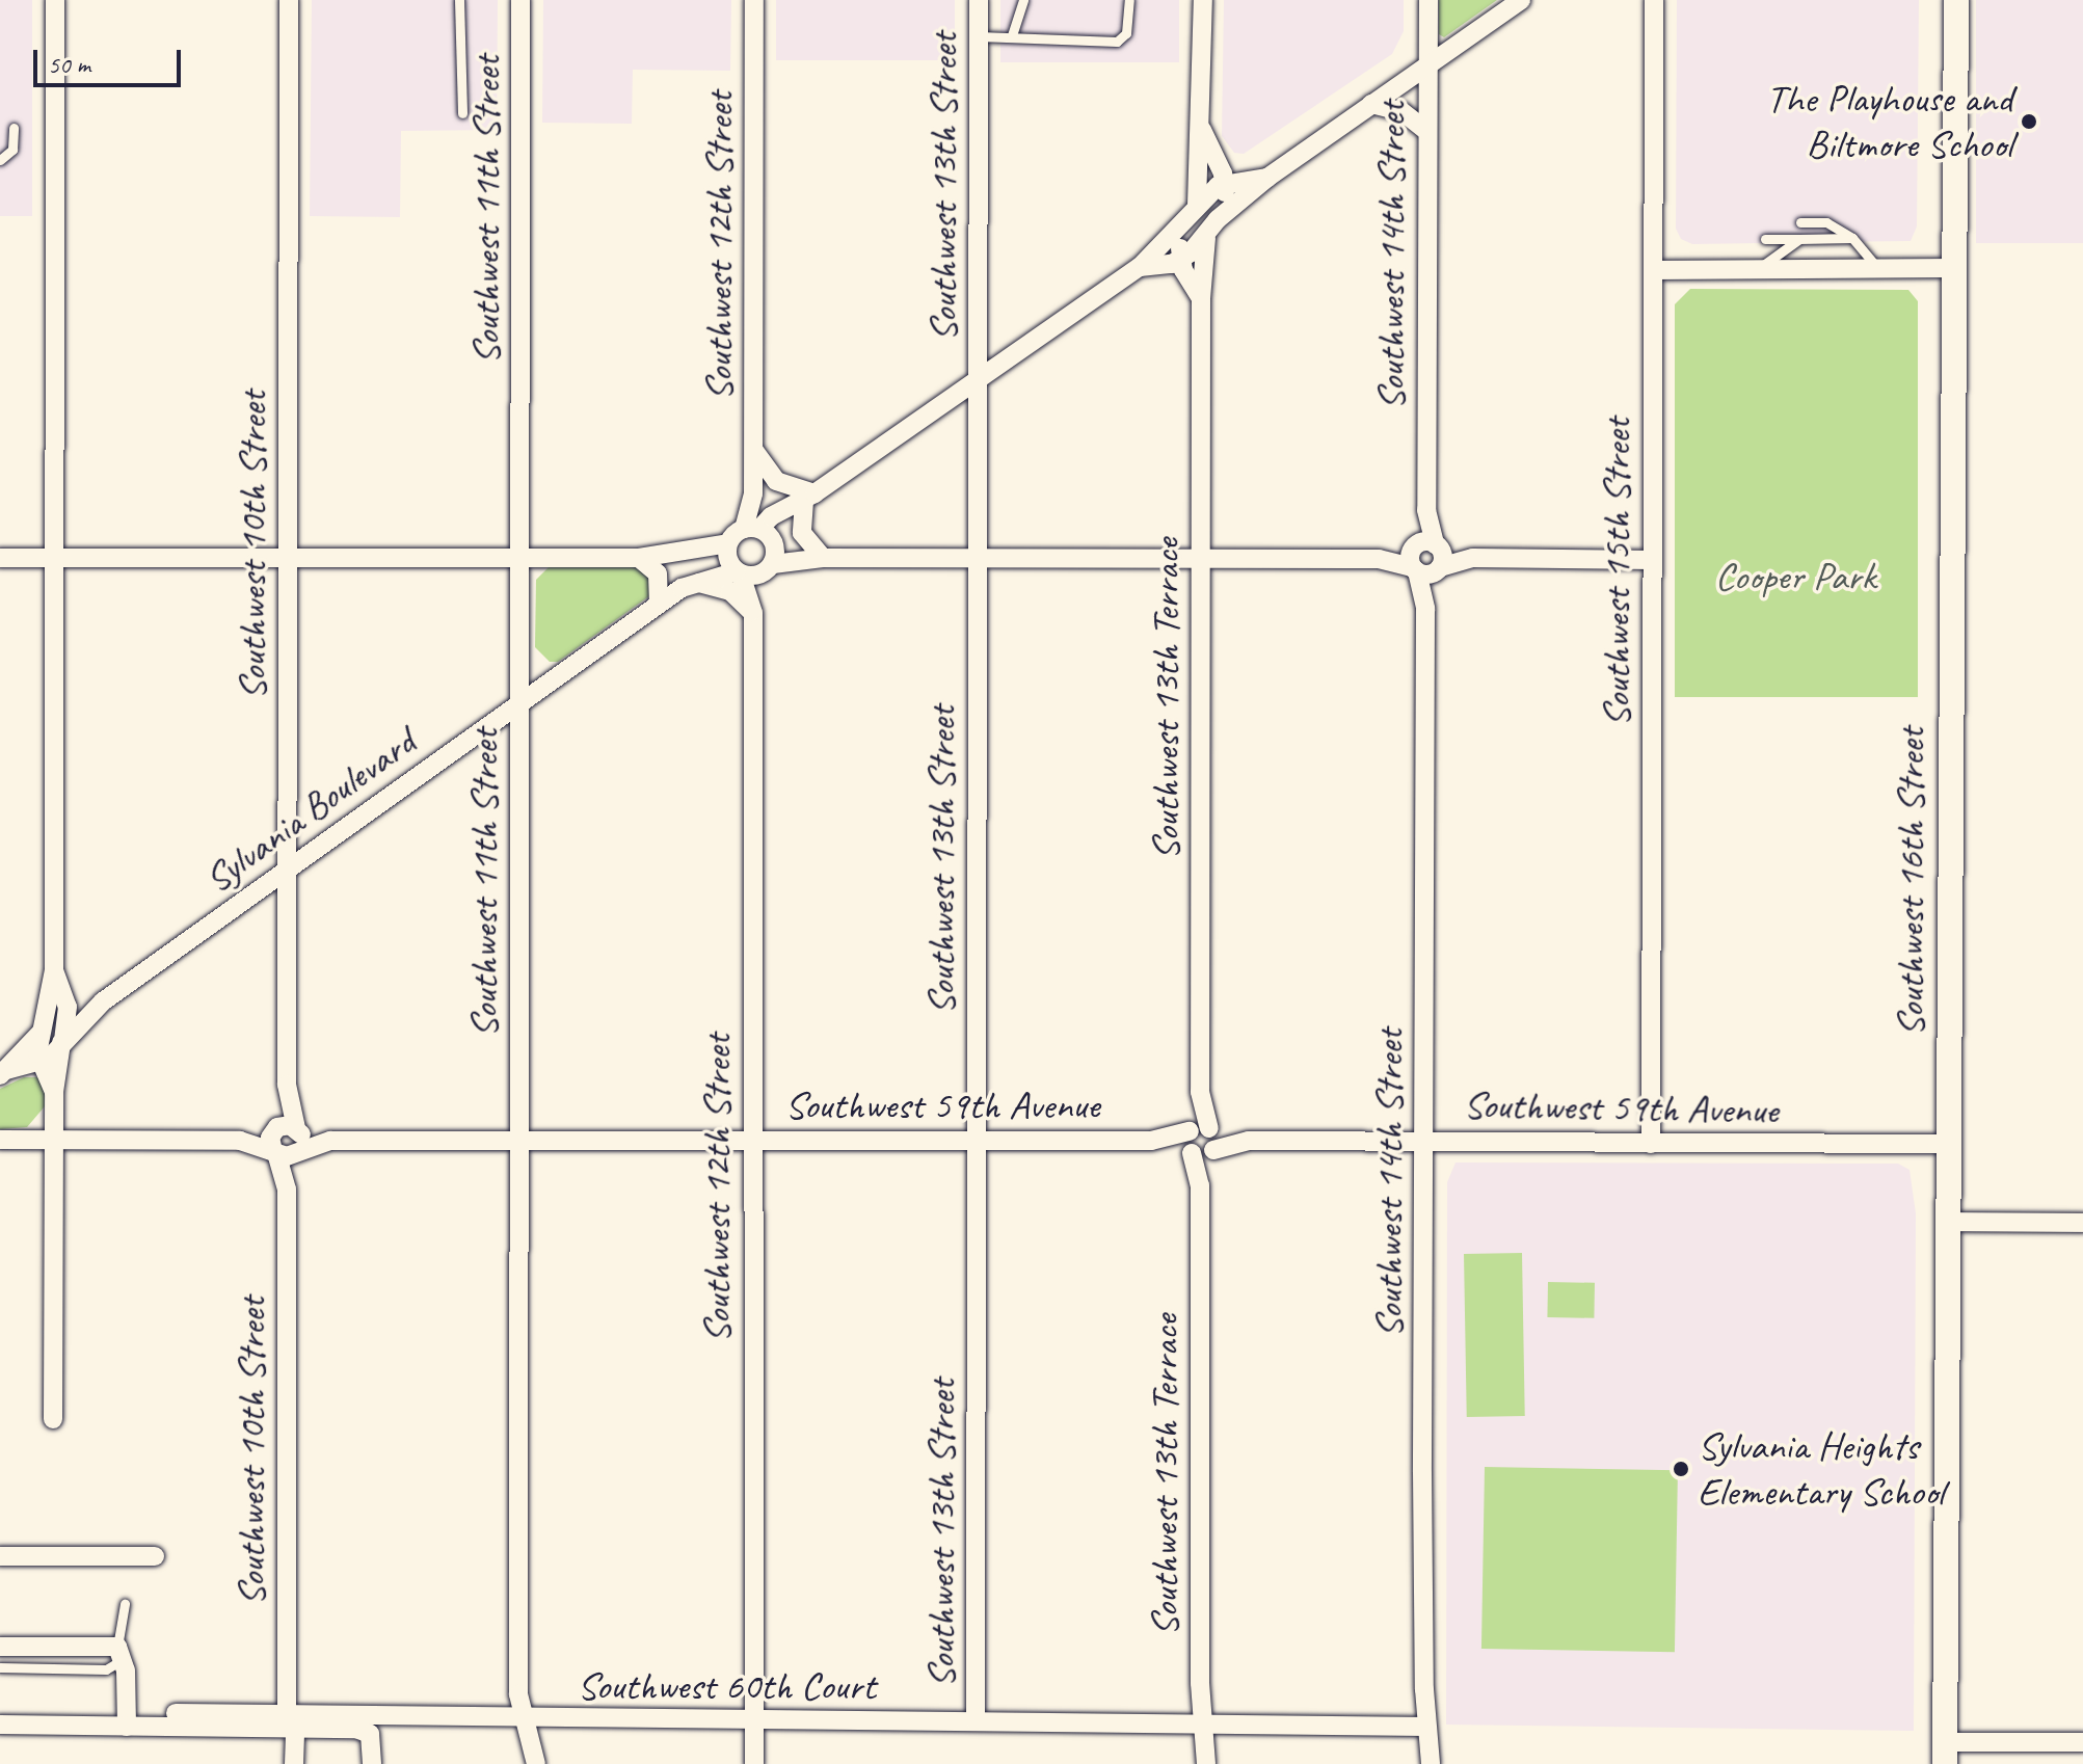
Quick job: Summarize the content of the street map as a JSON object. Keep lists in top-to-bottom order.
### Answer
{
  "streets": {
    "street": [
      "Southwest 13th Street",
      "Southwest 11th Street",
      "Southwest 12th Street",
      "Southwest 14th Street",
      "Southwest 10th Street",
      "Southwest 15th Street",
      "Southwest 13th Terrace",
      "Sylvania Boulevard",
      "Southwest 16th Street",
      "Southwest 59th Avenue",
      "Southwest 60th Court"
    ]
  },
  "crossings": [
    ["Southwest 13th Street", "Southwest 59th Avenue"],
    ["Southwest 13th Street", "Southwest 60th Court"],
    ["Southwest 11th Street", "Sylvania Boulevard"],
    ["Southwest 11th Street", "Southwest 59th Avenue"],
    ["Southwest 11th Street", "Southwest 60th Court"],
    ["Southwest 12th Street", "Sylvania Boulevard"],
    ["Southwest 12th Street", "Southwest 59th Avenue"],
    ["Southwest 12th Street", "Southwest 60th Court"],
    ["Southwest 14th Street", "Southwest 59th Avenue"],
    ["Southwest 14th Street", "Southwest 60th Court"],
    ["Southwest 10th Street", "Sylvania Boulevard"],
    ["Southwest 10th Street", "Southwest 59th Avenue"],
    ["Southwest 10th Street", "Southwest 60th Court"],
    ["Southwest 15th Street", "Southwest 59th Avenue"],
    ["Southwest 13th Terrace", "Southwest 59th Avenue"],
    ["Southwest 13th Terrace", "Southwest 60th Court"],
    ["Southwest 16th Street", "Southwest 59th Avenue"]
  ],
  "parks": ["Cooper Park"],
  "places": ["The Playhouse and Biltmore School", "Sylvania Heights Elementary School"],
  "scale_bar": "50 m"
}
